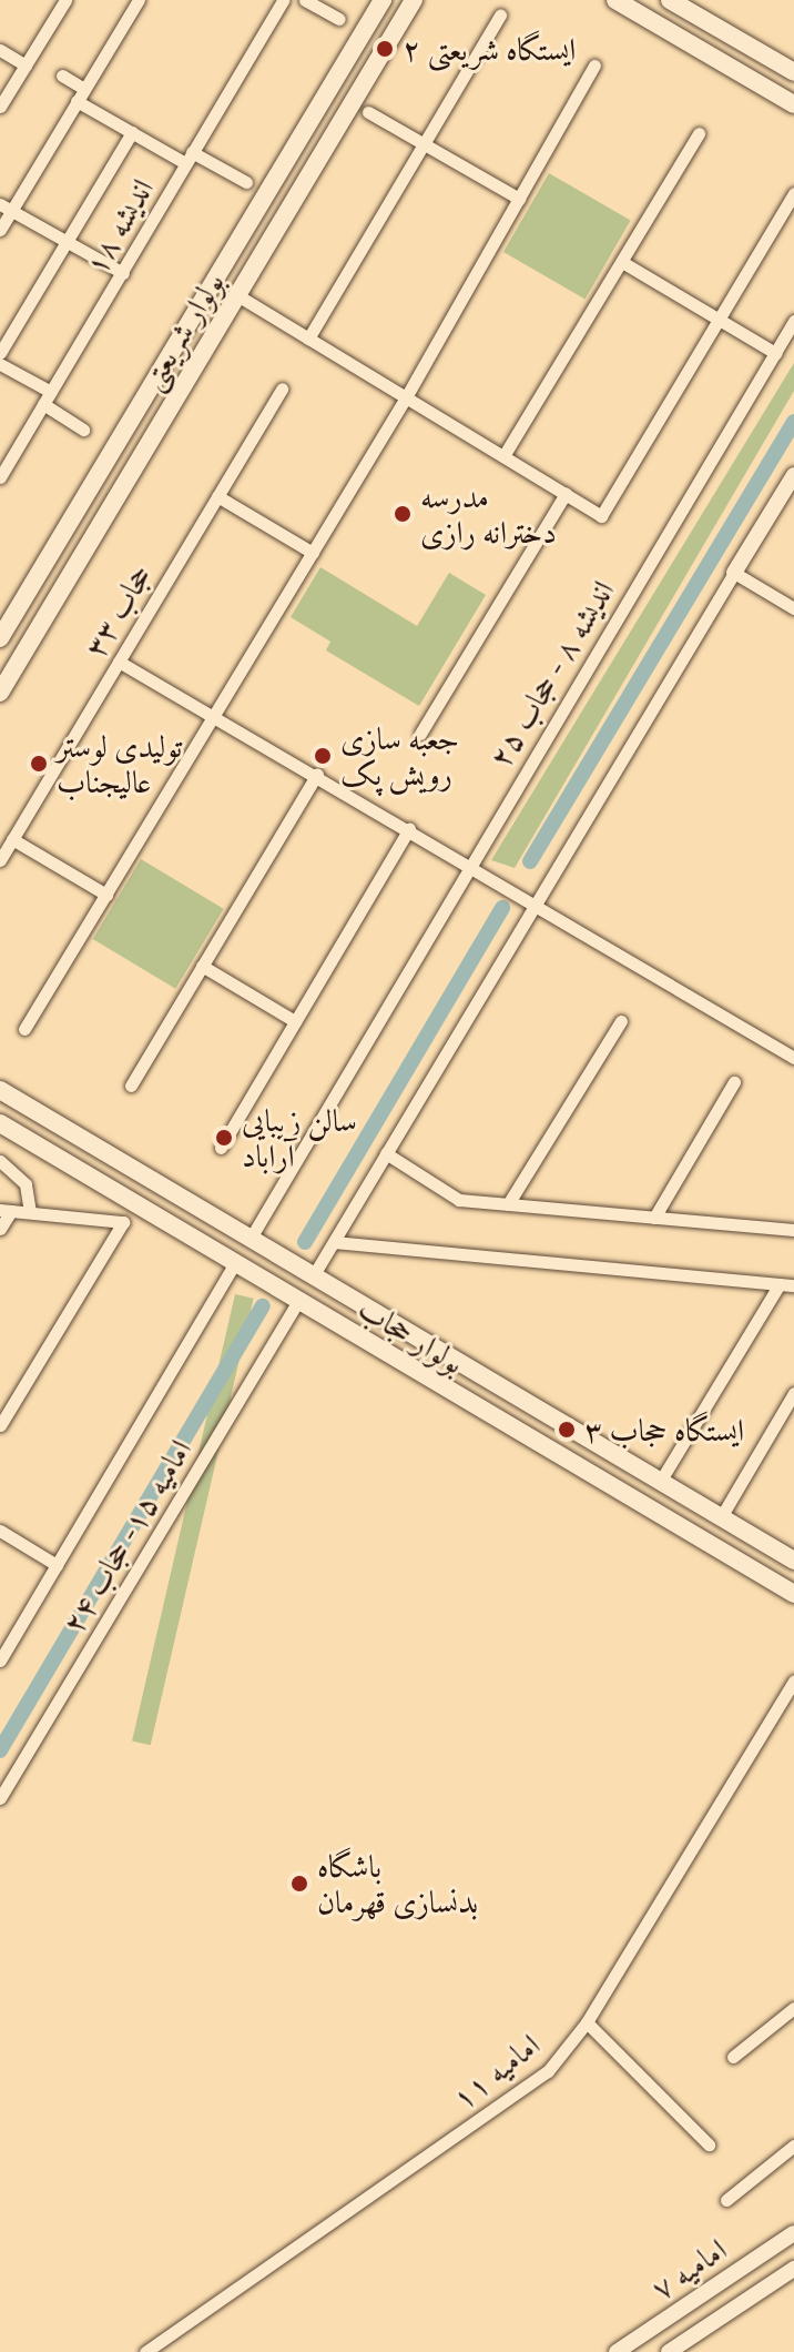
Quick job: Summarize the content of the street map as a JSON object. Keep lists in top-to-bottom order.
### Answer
{
  "streets": {
    "main road": ["بولوار شریعتی", "بولوار حجاب"],
    "street": [
      "اندیشه ۱۸",
      "حجاب ۳۳",
      "اندیشه ۸ - حجاب ۲۵",
      "امامیه ۱۵- حجاب ۲۴",
      "امامیه ۱۱",
      "امامیه ۷"
    ]
  },
  "crossings": [
    ["اندیشه ۸ - حجاب ۲۵", "بولوار حجاب"],
    ["بولوار حجاب", "امامیه ۱۵- حجاب ۲۴"]
  ],
  "places": [
    "ایستگاه شریعتی ۲",
    "مدرسه دخترانه رازی",
    "جعبه سازی رویش پک",
    "تولیدی لوستر عالیجناب",
    "سالن زیبایی آراباد",
    "ایستگاه حجاب ۳",
    "باشگاه بدنسازی قهرمان"
  ]
}
